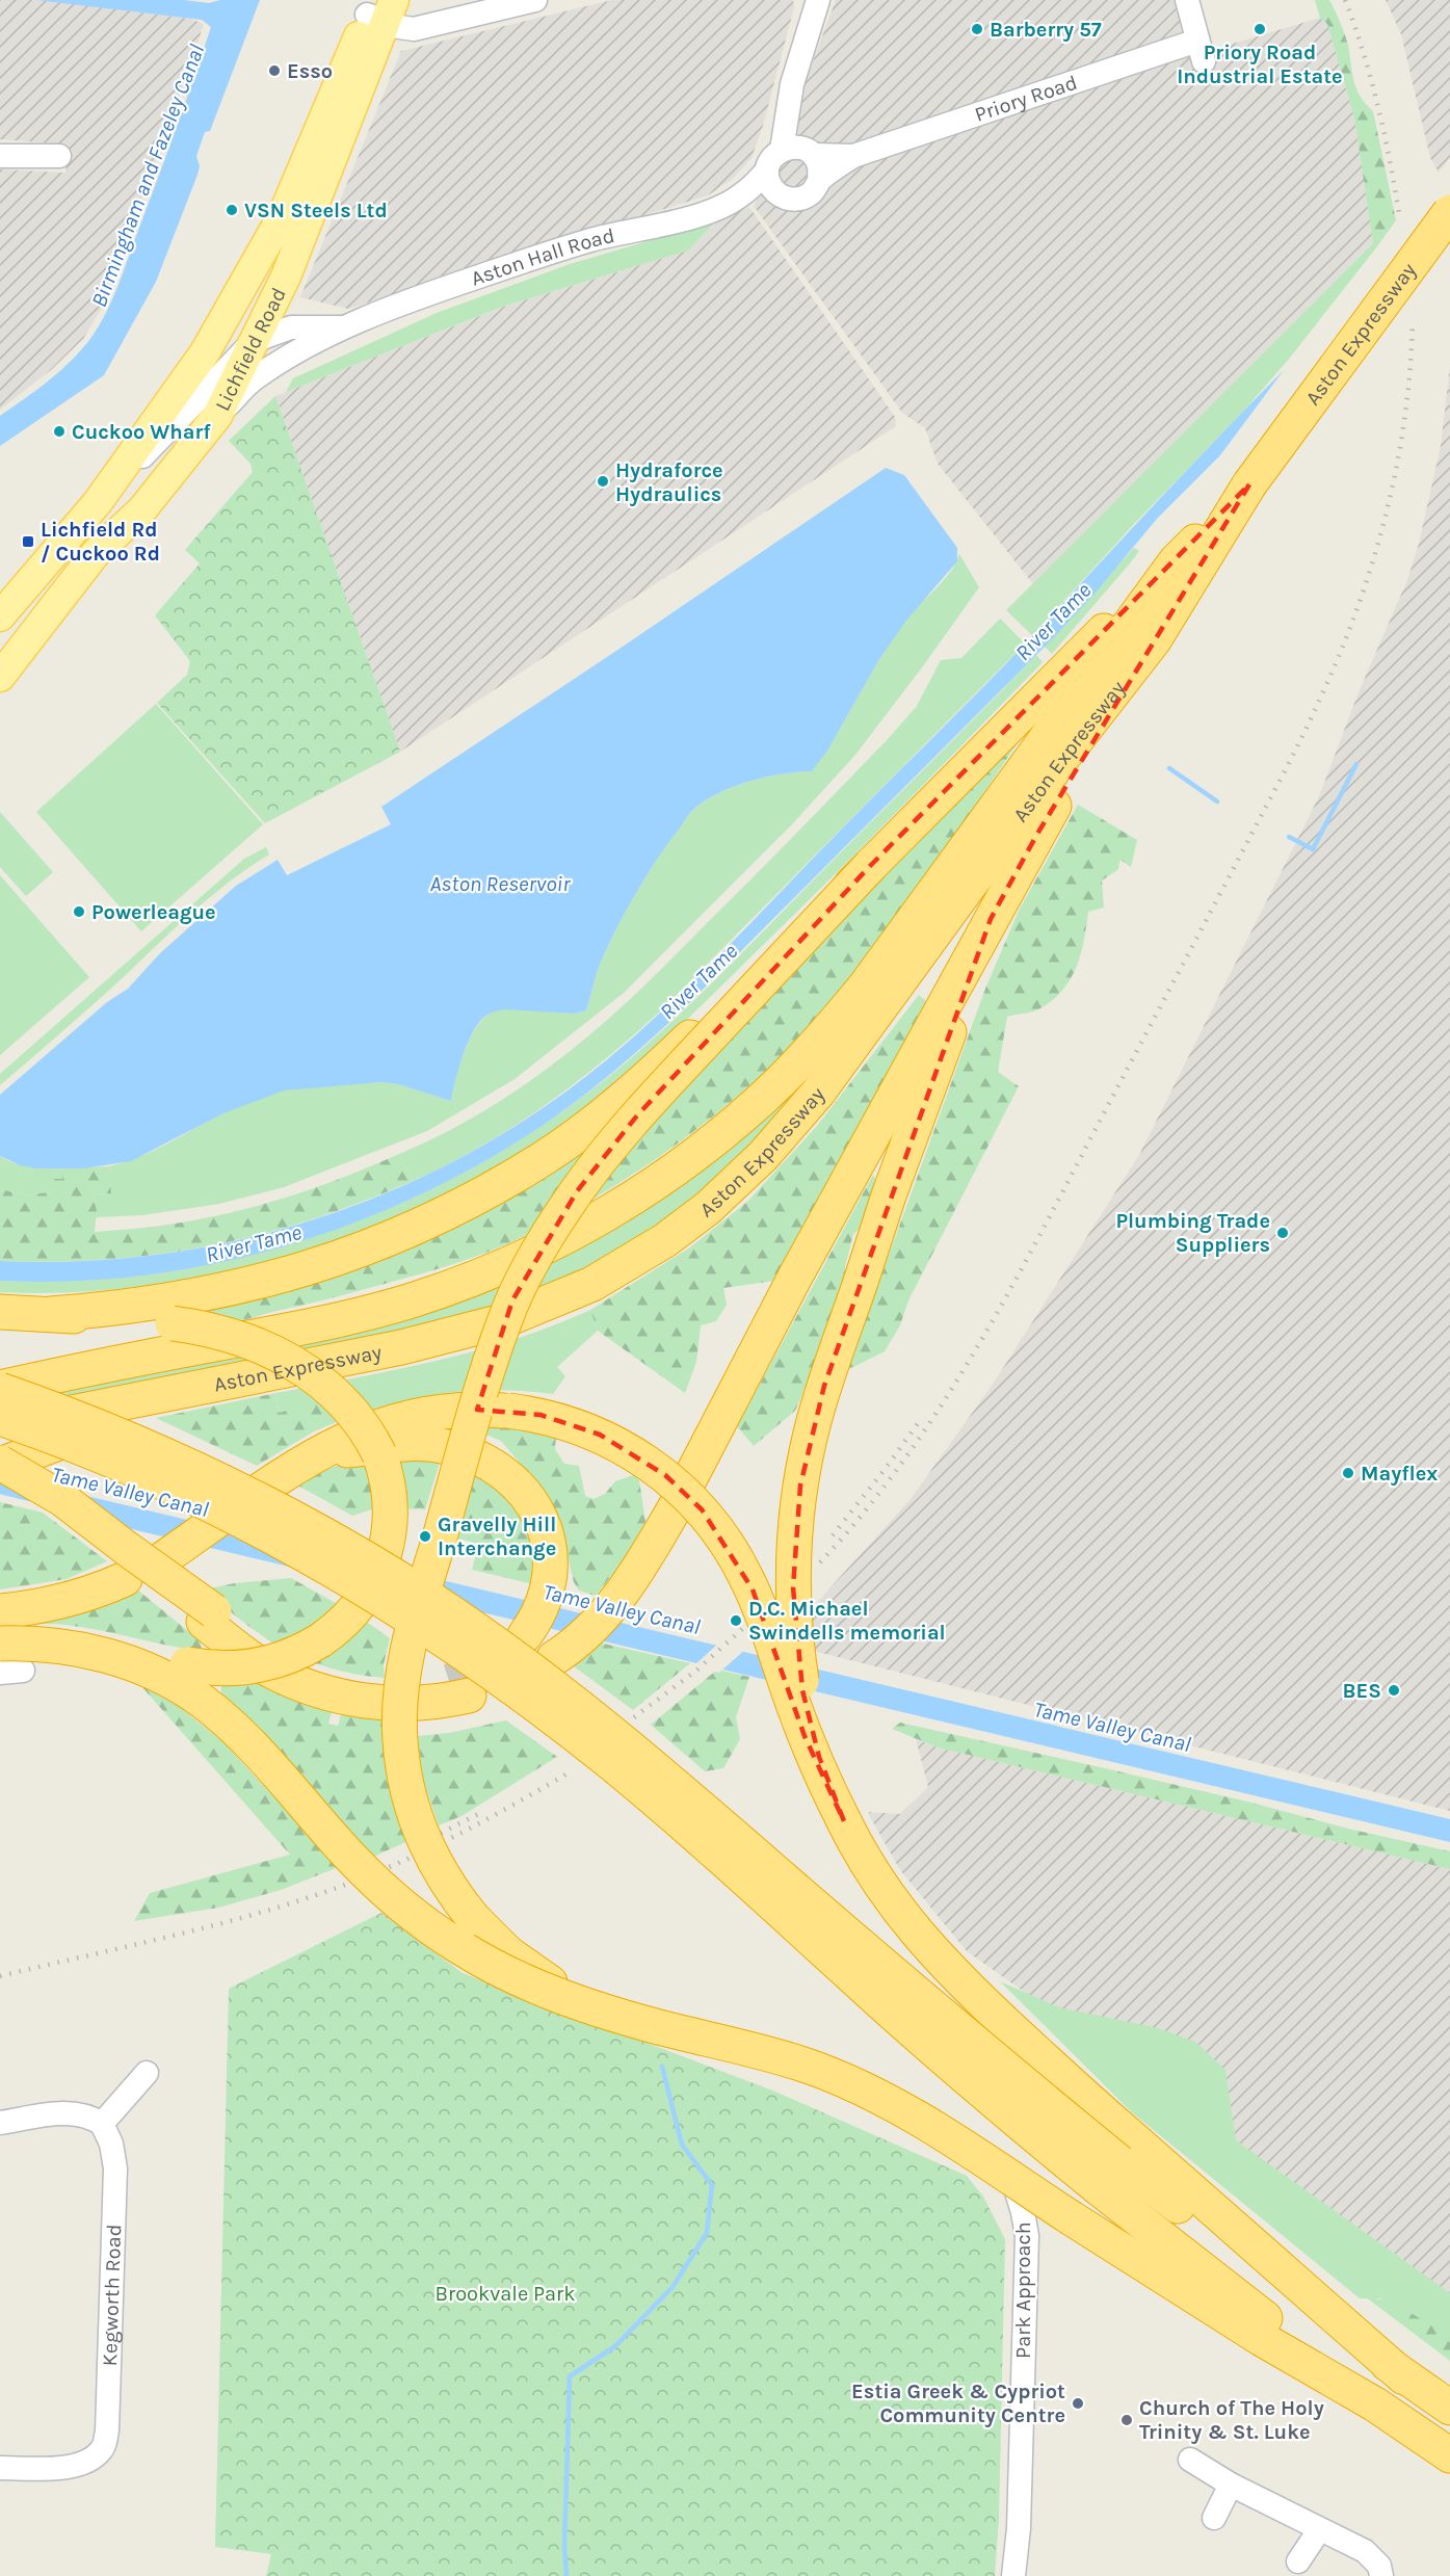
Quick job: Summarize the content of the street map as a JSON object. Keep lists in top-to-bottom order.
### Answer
{
  "streets": {
    "highway": ["Aston Expressway"],
    "main road": ["Lichfield Road"],
    "street": [
      "Priory Road",
      "Aston Hall Road",
      "Park Approach",
      "Kegworth Road"
    ]
  },
  "crossings": [
    ["Priory Road", "Aston Hall Road"],
    ["Aston Hall Road", "Lichfield Road"]
  ],
  "water": [
    "Birmingham and Fazeley Canal",
    "River Tame",
    "Aston Reservoir",
    "Tame Valley Canal"
  ],
  "parks": ["Brookvale Park"],
  "places": {
    "other": [
      "Barberry 57",
      "Priory Road Industrial Estate",
      "Esso",
      "VSN Steels Ltd",
      "Cuckoo Wharf",
      "Hydraforce Hydraulics",
      "Powerleague",
      "Plumbing Trade Suppliers",
      "Mayflex",
      "Gravelly Hill Interchange",
      "D.C. Michael Swindells memorial",
      "BES",
      "Estia Greek & Cypriot Community Centre",
      "Church of The Holy Trinity & St. Luke"
    ],
    "transit": ["Lichfield Rd / Cuckoo Rd"]
  }
}
